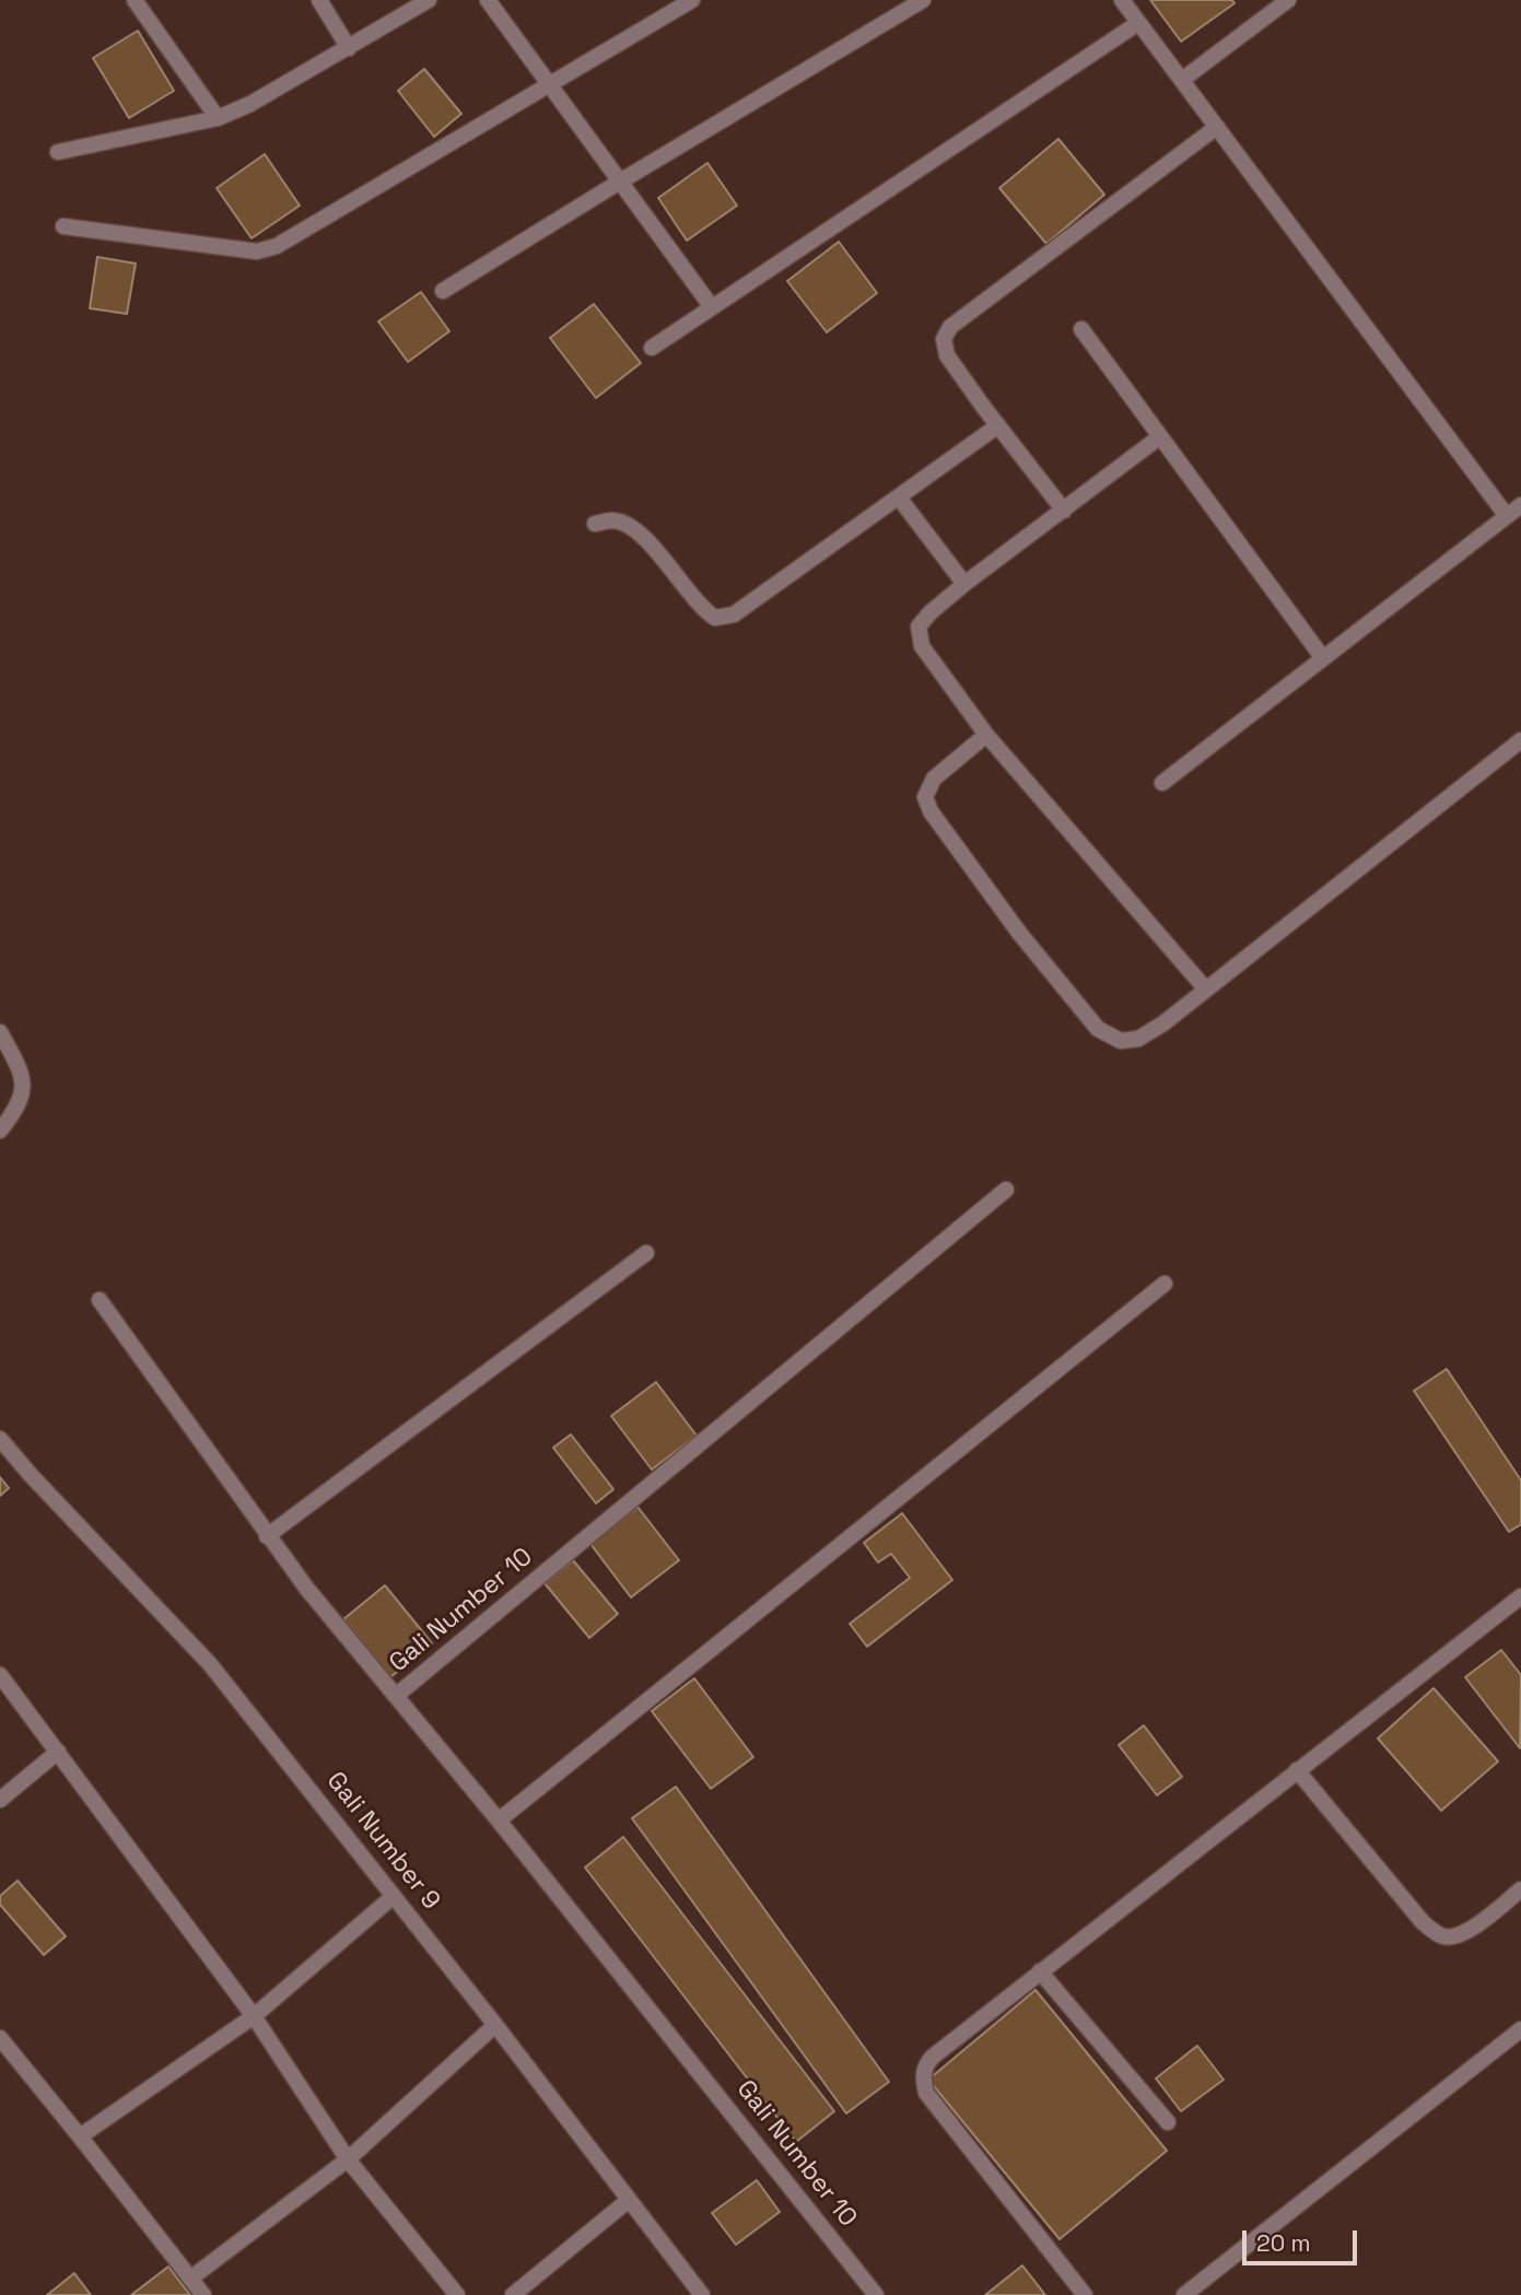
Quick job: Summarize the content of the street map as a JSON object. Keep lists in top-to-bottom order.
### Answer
{
  "streets": {
    "street": ["Gali Number 10", "Gali Number 9"]
  },
  "scale_bar": "20 m"
}
